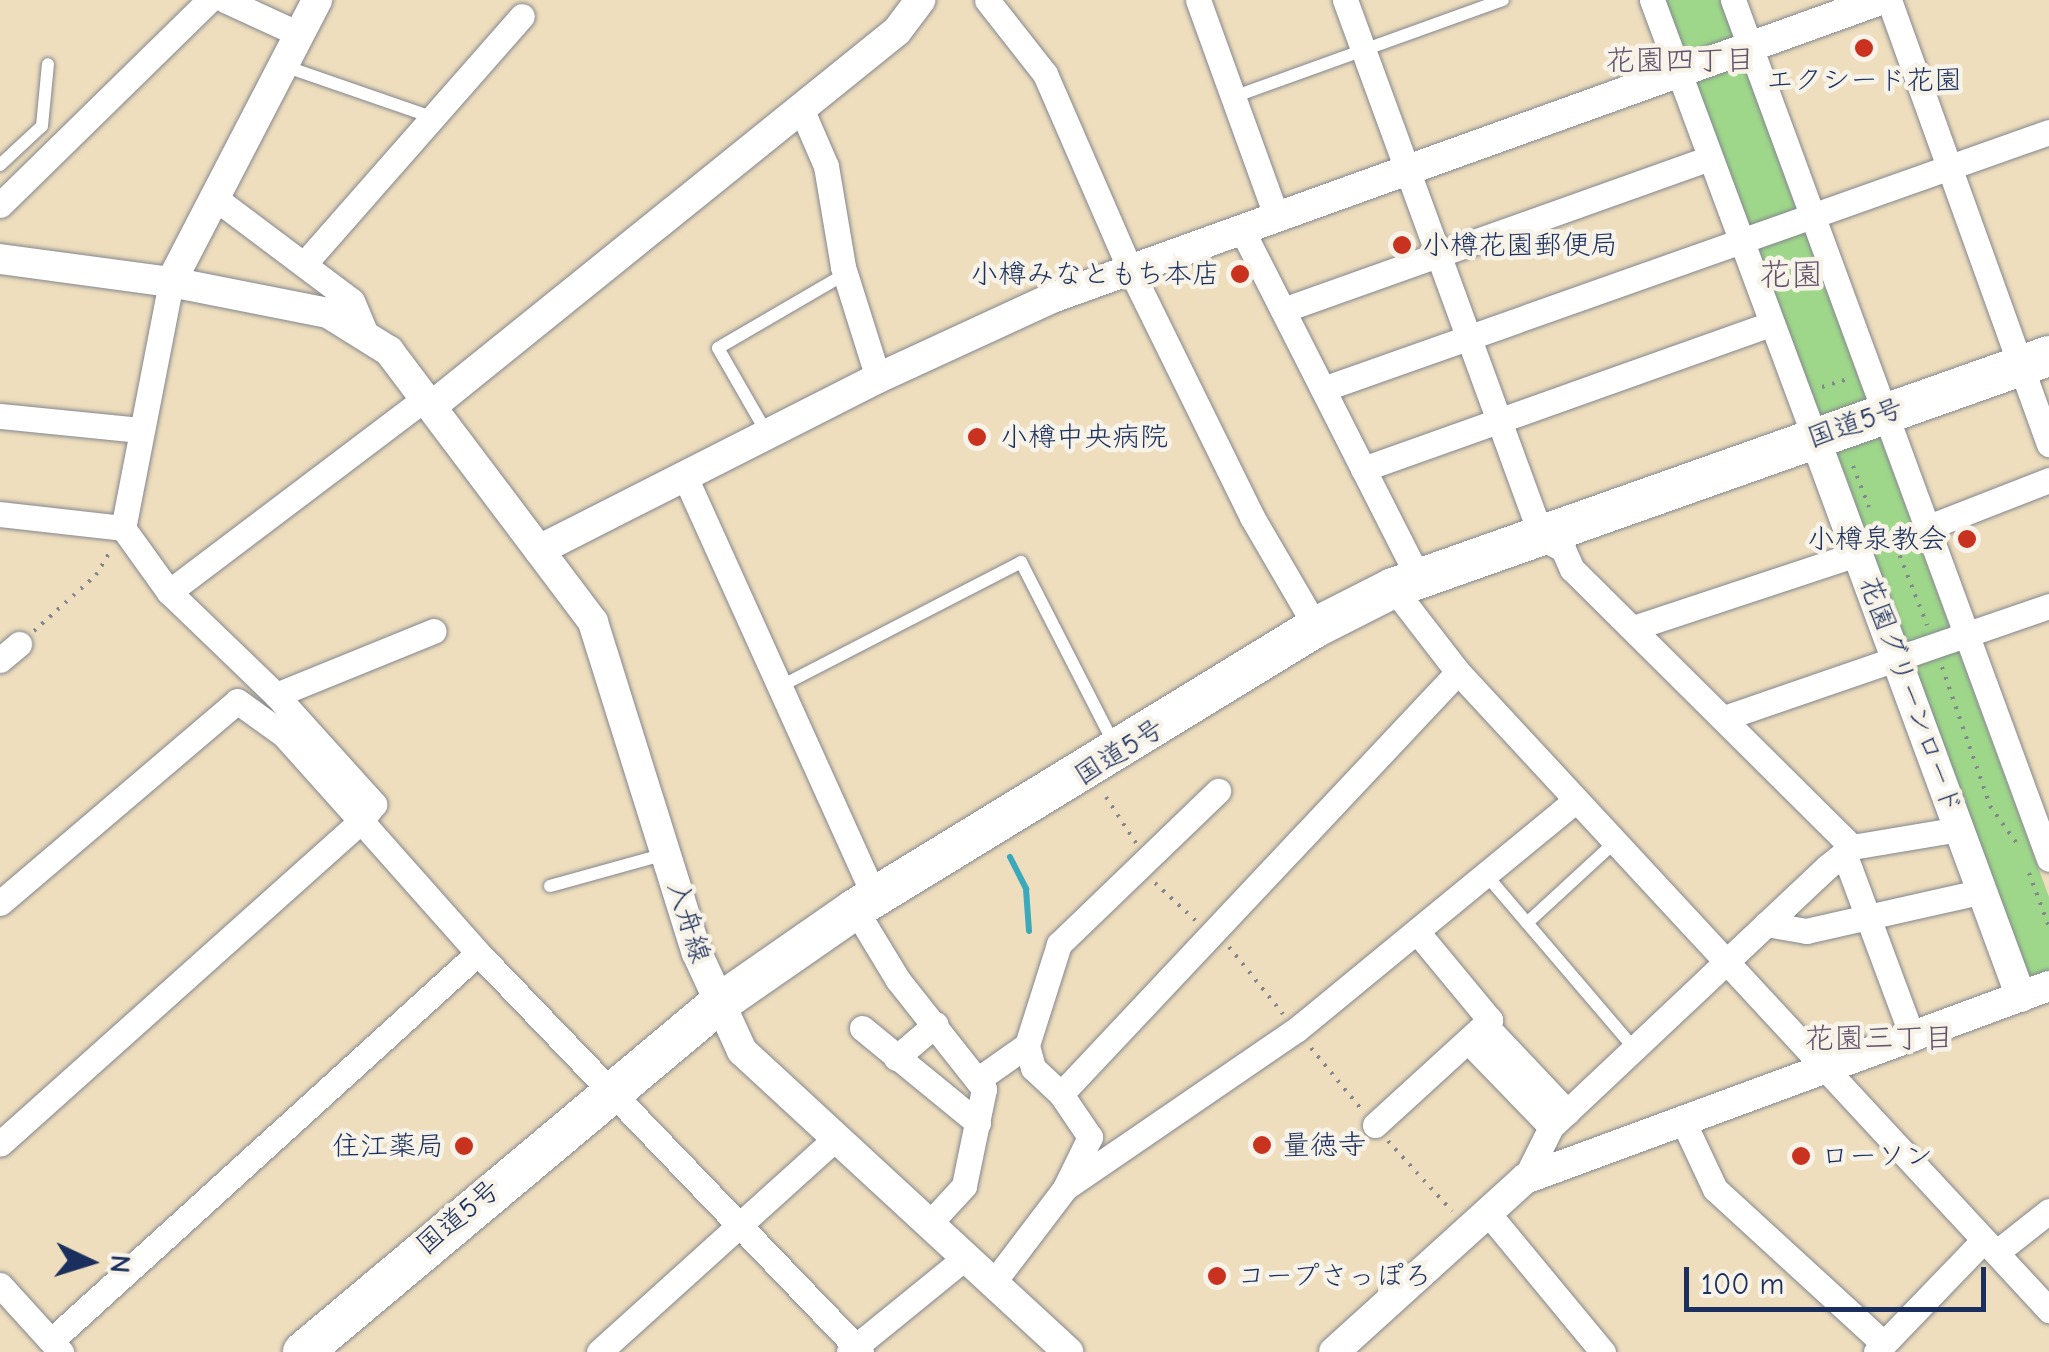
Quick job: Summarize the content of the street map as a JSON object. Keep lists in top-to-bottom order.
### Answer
{
  "streets": {
    "highway": ["国道5号"],
    "street": ["花園グリーンロード", "入舟線"]
  },
  "crossings": [
    ["国道5号", "花園グリーンロード"],
    ["国道5号", "入舟線"]
  ],
  "districts": ["花園四丁目", "花園", "花園三丁目"],
  "places": [
    "エクシード花園",
    "小樽花園郵便局",
    "小樽みなともち本店",
    "小樽中央病院",
    "小樽泉教会",
    "量徳寺",
    "住江薬局",
    "ローソン",
    "コープさっぽろ"
  ],
  "scale_bar": "100 m",
  "north": "right"
}
